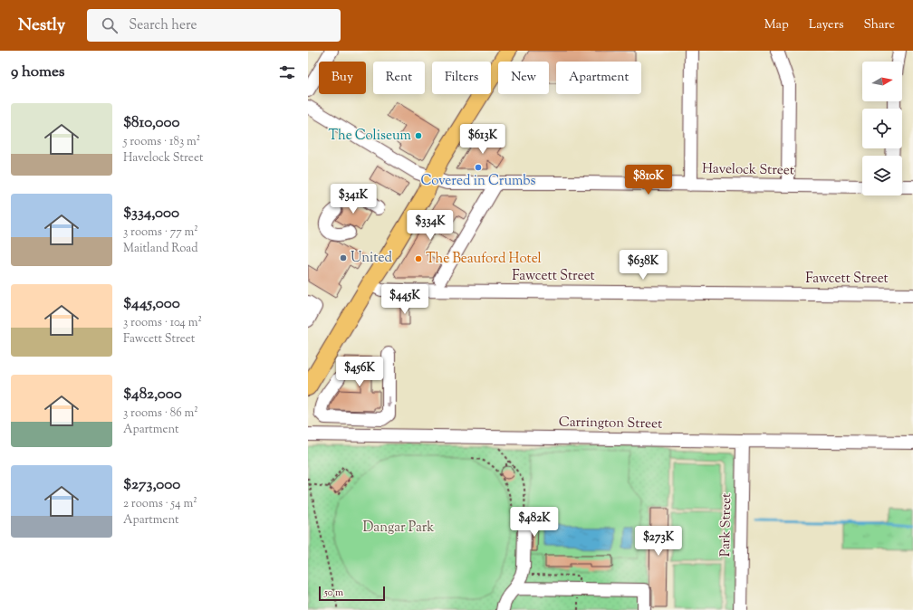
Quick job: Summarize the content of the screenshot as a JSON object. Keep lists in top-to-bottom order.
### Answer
{
  "streets": {
    "street": [
      "Havelock Street",
      "Fawcett Street",
      "Carrington Street",
      "Park Street"
    ]
  },
  "crossings": [
    ["Carrington Street", "Park Street"]
  ],
  "parks": ["Dangar Park"],
  "places": [
    "The Coliseum",
    "Covered in Crumbs",
    "United",
    "The Beauford Hotel"
  ],
  "scale_bar": "50 m",
  "north": "right",
  "page": {
    "header": "Nestly",
    "search": "Search here",
    "nav": ["Map", "Layers", "Share"],
    "heading": "9 homes",
    "chip": [
      "Buy",
      "Rent",
      "Filters",
      "New",
      "Apartment"
    ],
    "list": [
      {
        "name": "$810,000",
        "note": "5 rooms · 183 m² · Havelock Street"
      },
      {
        "name": "$334,000",
        "note": "3 rooms · 77 m² · Maitland Road"
      },
      {
        "name": "$445,000",
        "note": "3 rooms · 104 m² · Fawcett Street"
      },
      {
        "name": "$482,000",
        "note": "3 rooms · 86 m² · Apartment"
      },
      {
        "name": "$273,000",
        "note": "2 rooms · 54 m² · Apartment"
      }
    ],
    "price": [
      "$613K",
      "$810K",
      "$341K",
      "$334K",
      "$638K",
      "$445K",
      "$456K",
      "$482K",
      "$273K"
    ],
    "scale": "50 m"
  }
}
